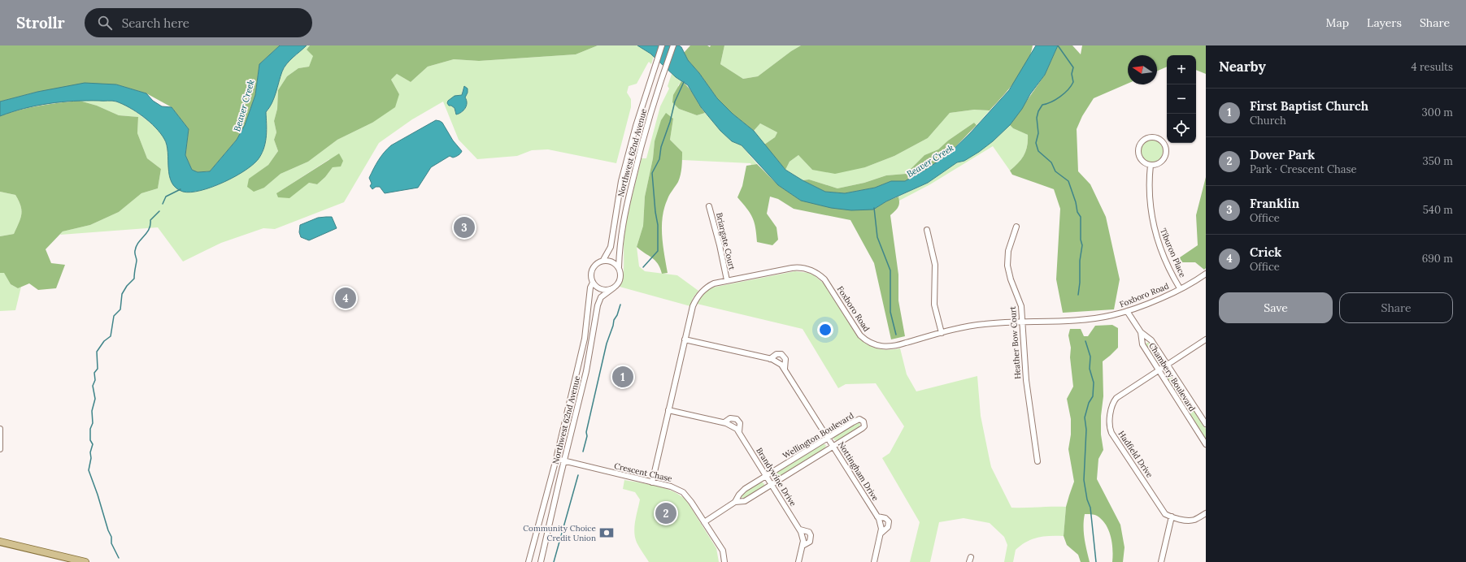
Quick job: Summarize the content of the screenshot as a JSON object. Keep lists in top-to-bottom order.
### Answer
{
  "streets": {
    "street": [
      "Northwest 62nd Avenue",
      "Briargate Court",
      "Tiburon Place",
      "Foxboro Road",
      "Heather Bow Court",
      "Chambery Boulevard",
      "Wellington Boulevard",
      "Hadfield Drive",
      "Nottingham Drive",
      "Crescent Chase",
      "Brandywine Drive"
    ]
  },
  "crossings": [
    ["Northwest 62nd Avenue", "Crescent Chase"],
    ["Briargate Court", "Foxboro Road"],
    ["Tiburon Place", "Foxboro Road"],
    ["Foxboro Road", "Heather Bow Court"],
    ["Foxboro Road", "Chambery Boulevard"],
    ["Foxboro Road", "Nottingham Drive"],
    ["Foxboro Road", "Crescent Chase"],
    ["Foxboro Road", "Brandywine Drive"],
    ["Chambery Boulevard", "Hadfield Drive"],
    ["Wellington Boulevard", "Nottingham Drive"],
    ["Wellington Boulevard", "Crescent Chase"],
    ["Wellington Boulevard", "Brandywine Drive"]
  ],
  "water": ["Beaver Creek"],
  "places": {
    "bank": ["Community Choice Credit Union"]
  },
  "north": "left",
  "page": {
    "header": "Strollr",
    "search": "Search here",
    "nav": ["Map", "Layers", "Share"],
    "heading": ["Nearby", "4 results"],
    "map_buttons": ["+", "−"],
    "list": [
      {
        "mark": "1",
        "name": "First Baptist Church",
        "note": "Church",
        "value": "300 m"
      },
      {
        "mark": "2",
        "name": "Dover Park",
        "note": "Park · Crescent Chase",
        "value": "350 m"
      },
      {
        "mark": "3",
        "name": "Franklin",
        "note": "Office",
        "value": "540 m"
      },
      {
        "mark": "4",
        "name": "Crick",
        "note": "Office",
        "value": "690 m"
      }
    ],
    "pins": [
      "3",
      "4",
      "1",
      "2"
    ],
    "buttons": ["Save", "Share"]
  }
}
